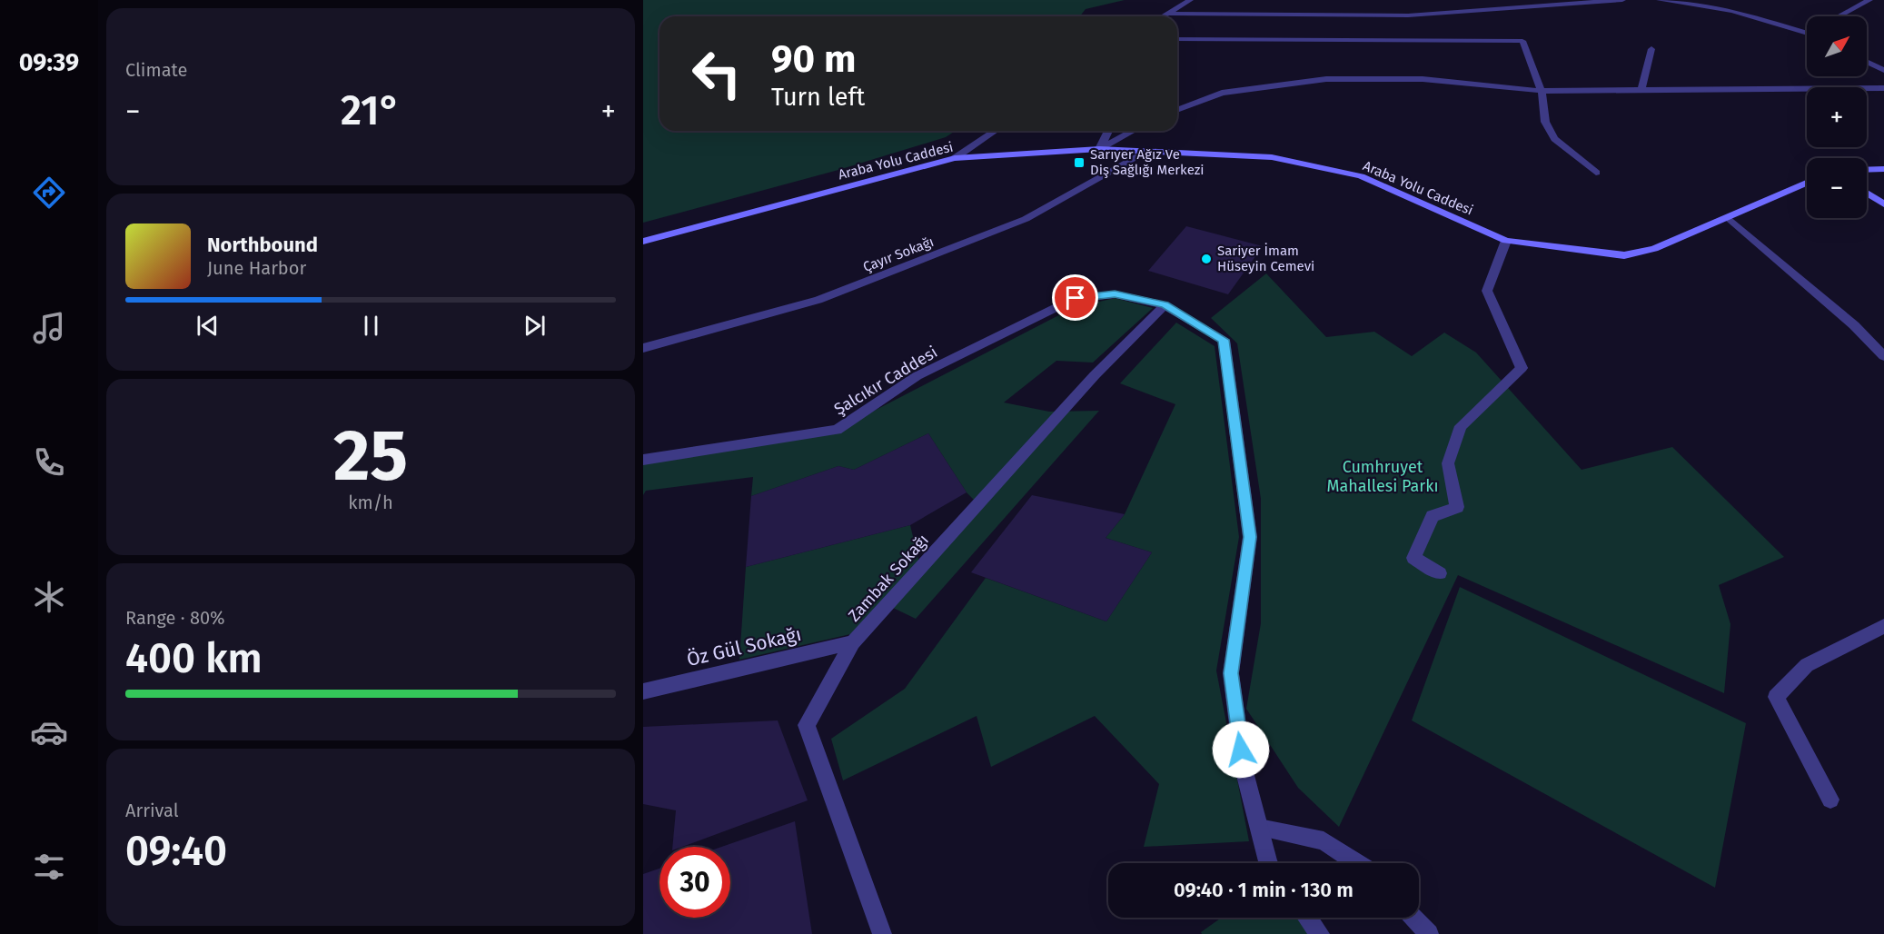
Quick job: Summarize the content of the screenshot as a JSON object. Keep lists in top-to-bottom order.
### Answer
{
  "streets": {
    "street": [
      "Araba Yolu Caddesi",
      "Çayır Sokağı",
      "Şalcıkır Caddesi",
      "Zambak Sokağı",
      "Öz Gül Sokağı"
    ]
  },
  "crossings": [
    ["Araba Yolu Caddesi", "Çayır Sokağı"],
    ["Şalcıkır Caddesi", "Zambak Sokağı"],
    ["Zambak Sokağı", "Öz Gül Sokağı"]
  ],
  "parks": ["Cumhruyet Mahallesi Parkı"],
  "places": {
    "transit": ["Sarıyer Ağız Ve Diş Sağlığı Merkezi"],
    "other": ["Sariyer İmam Hüseyin Cemevi"]
  },
  "north": "top right",
  "page": {
    "tabs": "09:39",
    "tile": [
      "Climate",
      ["25", "km/h"],
      ["Range · 80%", "400 km"],
      ["Arrival", "09:40"]
    ],
    "map_buttons": ["+", "−"],
    "turn": ["90 m", "Turn left"],
    "heat": ["−", "21°", "+"],
    "song": ["Northbound", "June Harbor"],
    "limit": "30",
    "trip": "09:40 · 1 min · 130 m"
  }
}
